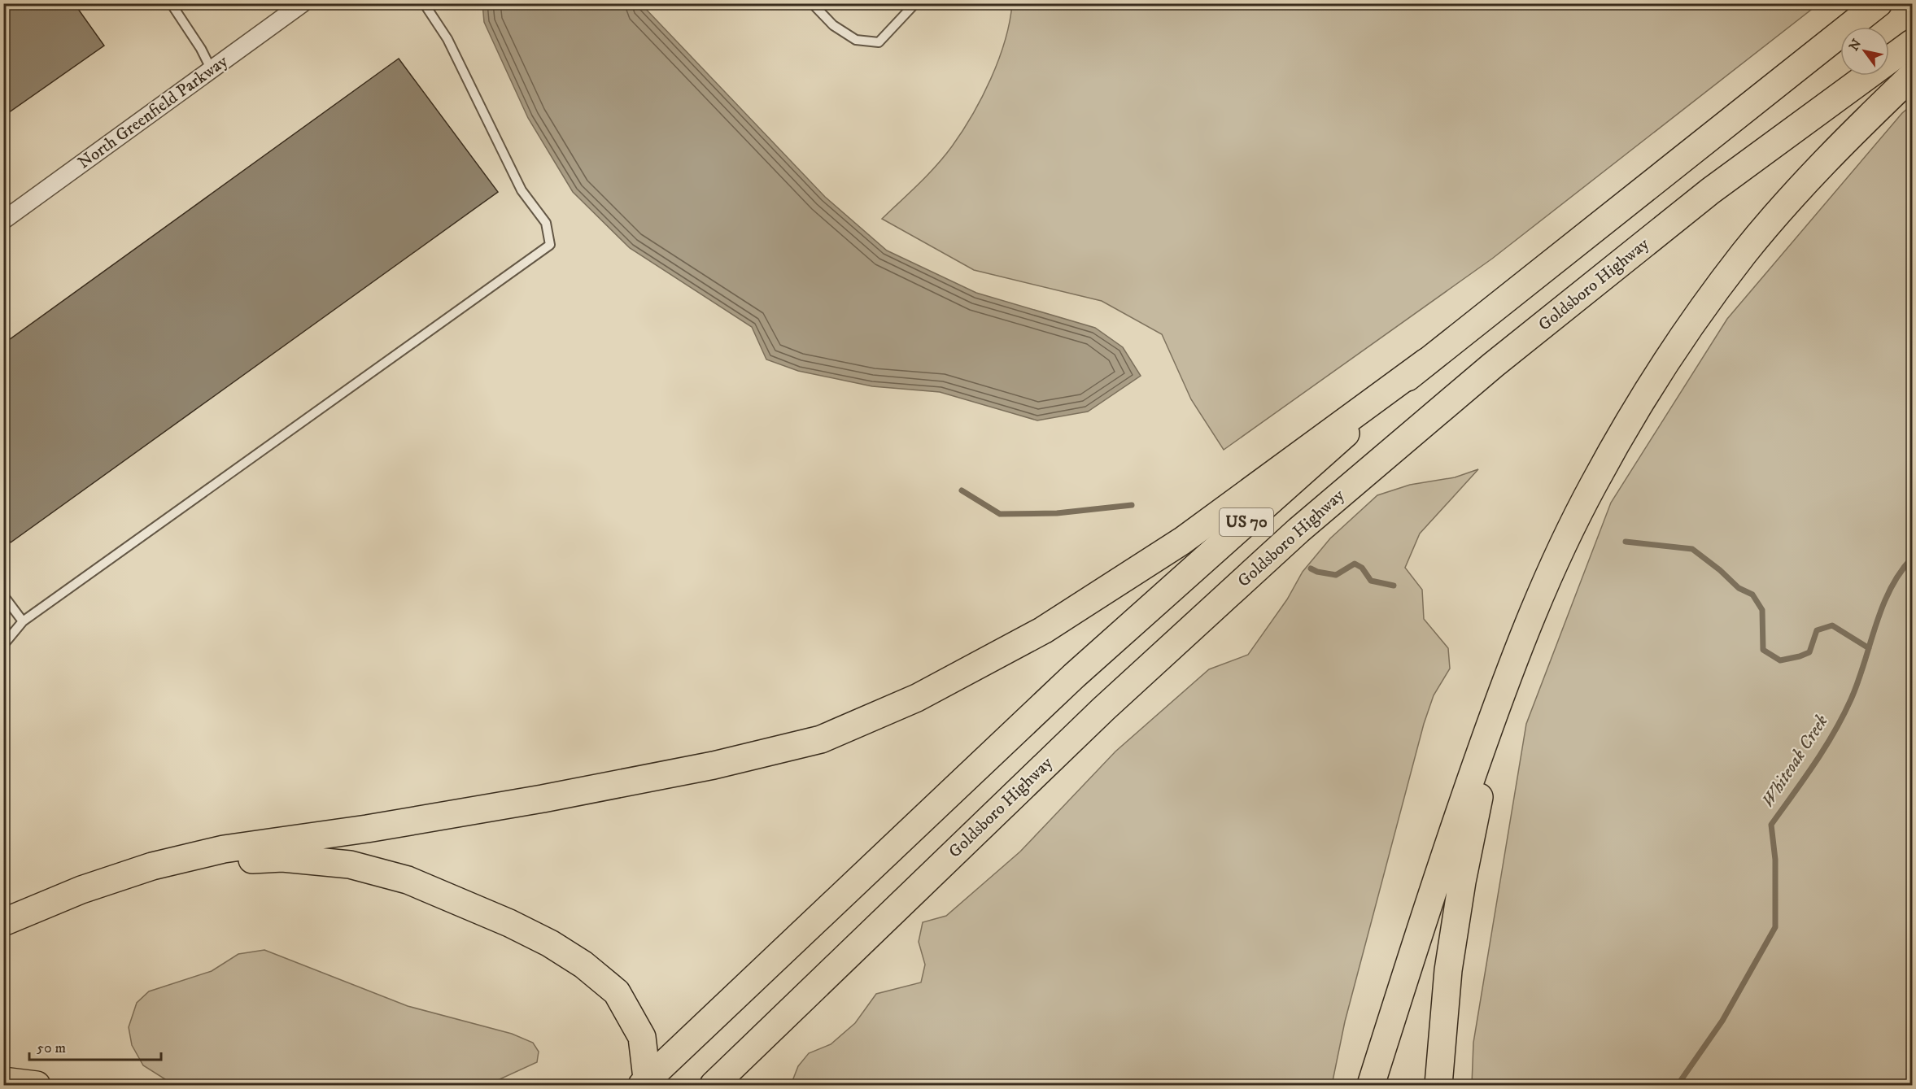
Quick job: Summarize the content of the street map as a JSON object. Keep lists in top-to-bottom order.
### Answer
{
  "streets": {
    "main road": ["Goldsboro Highway", "US 70"],
    "street": ["North Greenfield Parkway"]
  },
  "water": ["Whiteoak Creek"],
  "scale_bar": "50 m",
  "north": "top left"
}
